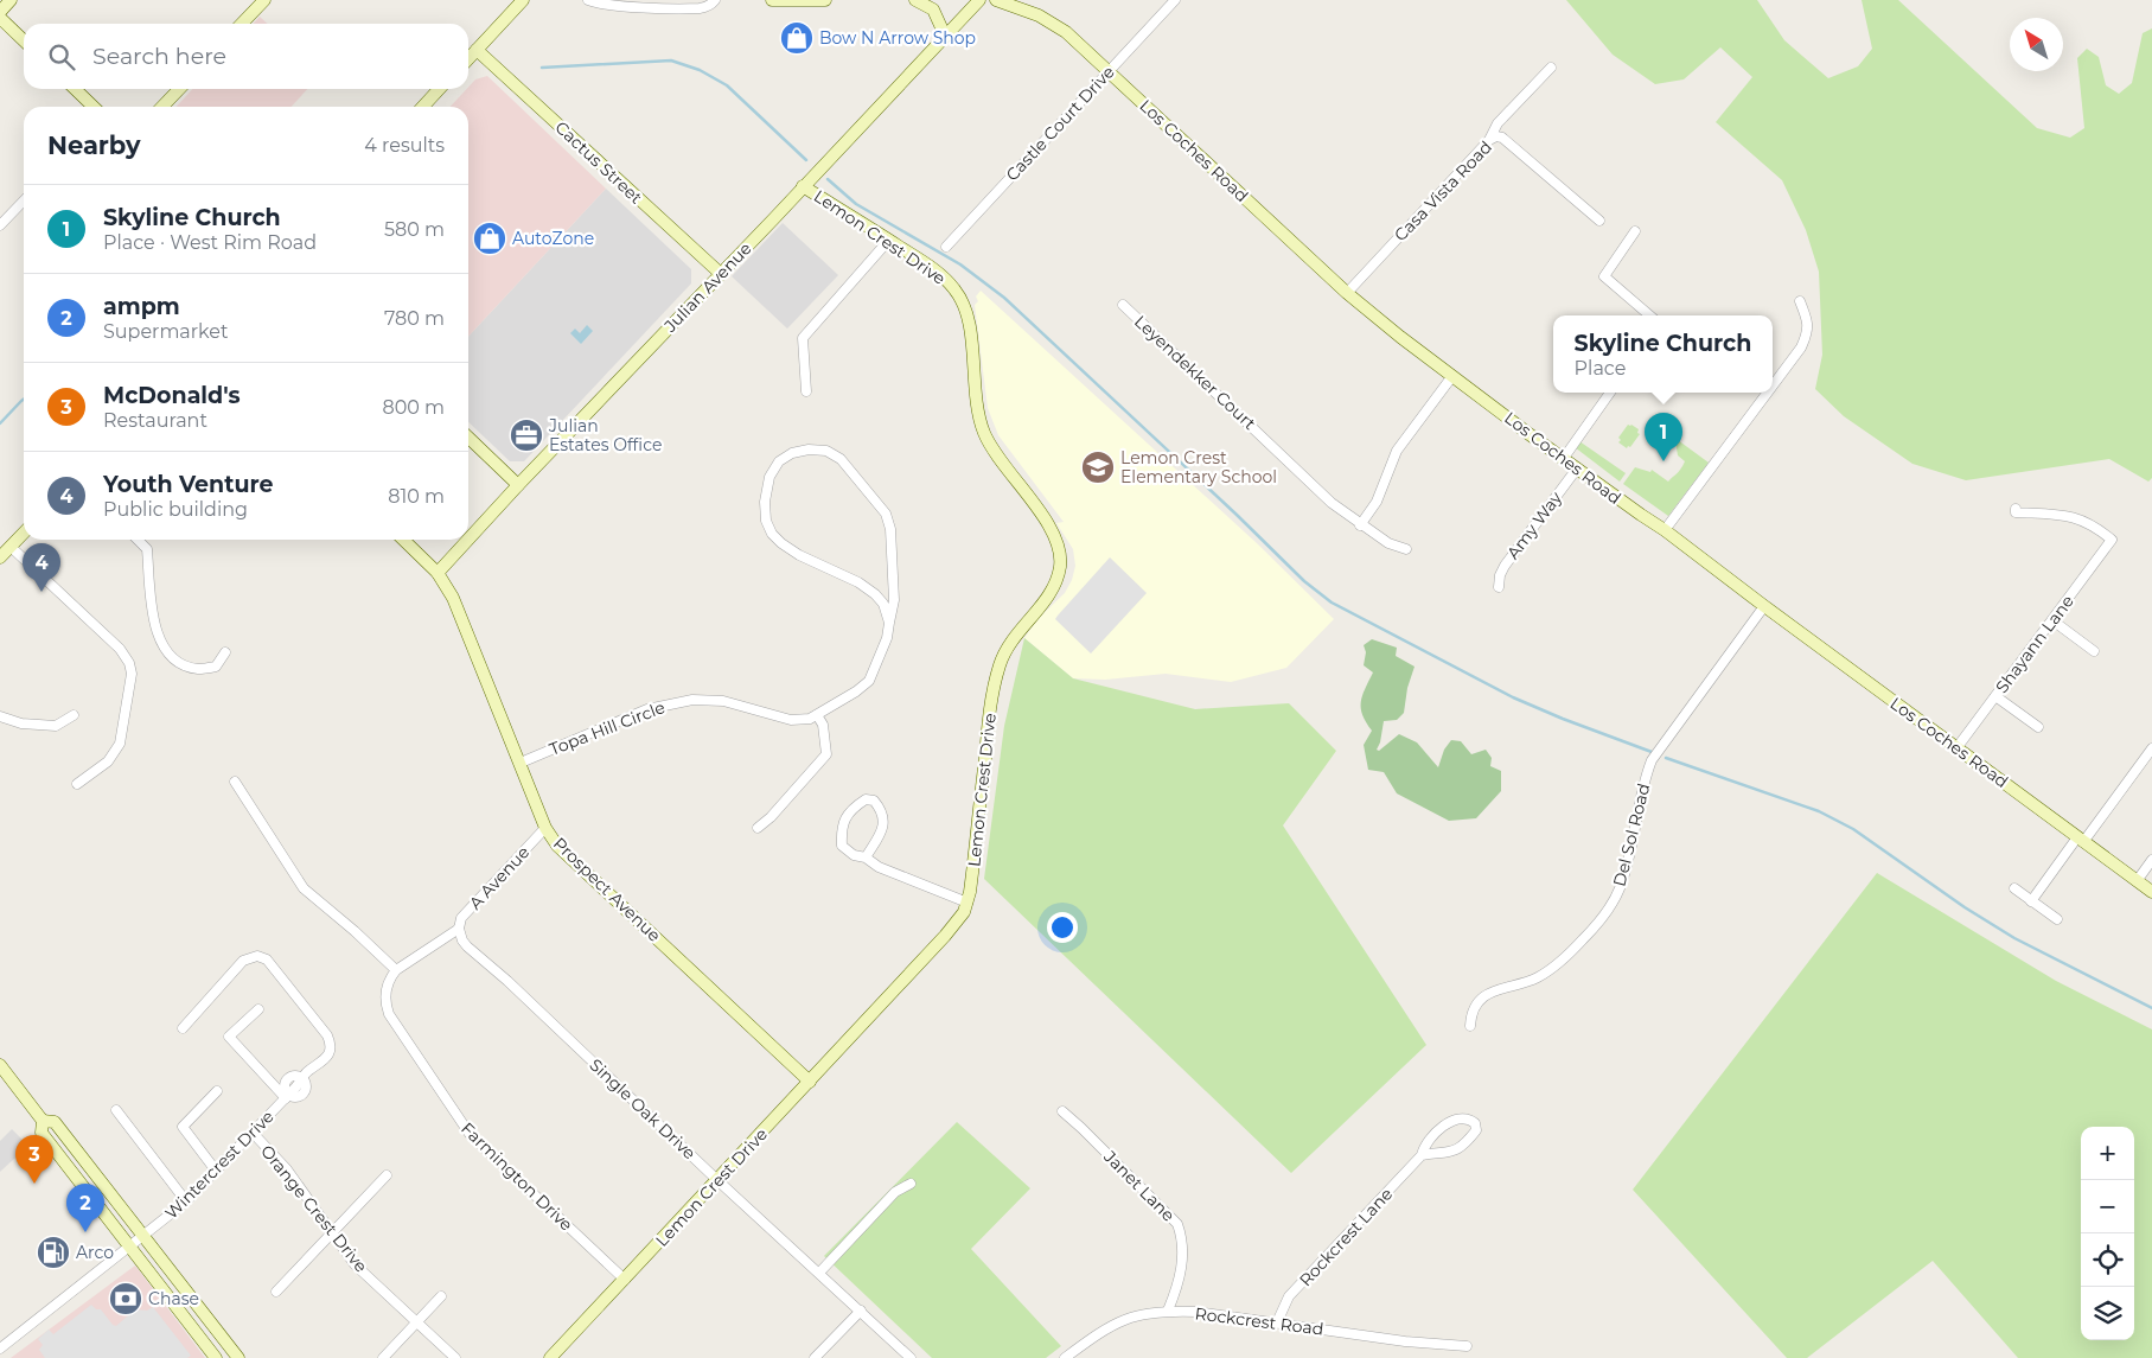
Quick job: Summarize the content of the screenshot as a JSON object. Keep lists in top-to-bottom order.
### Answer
{
  "streets": {
    "street": [
      "Castle Court Drive",
      "Los Coches Road",
      "Cactus Street",
      "Casa Vista Road",
      "Lemon Crest Drive",
      "Julian Avenue",
      "Leyendekker Court",
      "Amy Way",
      "Shayann Lane",
      "Topa Hill Circle",
      "Del Sol Road",
      "A Avenue",
      "Prospect Avenue",
      "Single Oak Drive",
      "Wintercrest Drive",
      "Farmington Drive",
      "Janet Lane",
      "Orange Crest Drive",
      "Rockcrest Lane",
      "Rockcrest Road"
    ]
  },
  "crossings": [
    ["Castle Court Drive", "Los Coches Road"],
    ["Los Coches Road", "Casa Vista Road"],
    ["Los Coches Road", "Amy Way"],
    ["Los Coches Road", "Shayann Lane"],
    ["Los Coches Road", "Del Sol Road"],
    ["Cactus Street", "Julian Avenue"],
    ["Lemon Crest Drive", "Julian Avenue"],
    ["Lemon Crest Drive", "Prospect Avenue"],
    ["Lemon Crest Drive", "Single Oak Drive"],
    ["Lemon Crest Drive", "Farmington Drive"],
    ["Julian Avenue", "Prospect Avenue"],
    ["Topa Hill Circle", "Prospect Avenue"],
    ["A Avenue", "Prospect Avenue"],
    ["A Avenue", "Single Oak Drive"],
    ["Wintercrest Drive", "Orange Crest Drive"],
    ["Janet Lane", "Rockcrest Road"],
    ["Rockcrest Lane", "Rockcrest Road"]
  ],
  "places": {
    "shop": ["Bow N Arrow Shop", "AutoZone"],
    "office": ["Julian Estates Office"],
    "school or university": ["Lemon Crest Elementary School"],
    "fuel station": ["Arco"],
    "bank": ["Chase"]
  },
  "north": "top left",
  "page": {
    "search": "Search here",
    "heading": ["Nearby", "4 results"],
    "list": [
      {
        "mark": "1",
        "name": "Skyline Church",
        "note": "Place · West Rim Road",
        "value": "580 m"
      },
      {
        "mark": "2",
        "name": "ampm",
        "note": "Supermarket",
        "value": "780 m"
      },
      {
        "mark": "3",
        "name": "McDonald's",
        "note": "Restaurant",
        "value": "800 m"
      },
      {
        "mark": "4",
        "name": "Youth Venture",
        "note": "Public building",
        "value": "810 m"
      }
    ],
    "popup": ["Skyline Church", "Place"],
    "pins": [
      "1",
      "4",
      "3",
      "2"
    ],
    "map_buttons": ["+", "−"]
  }
}
